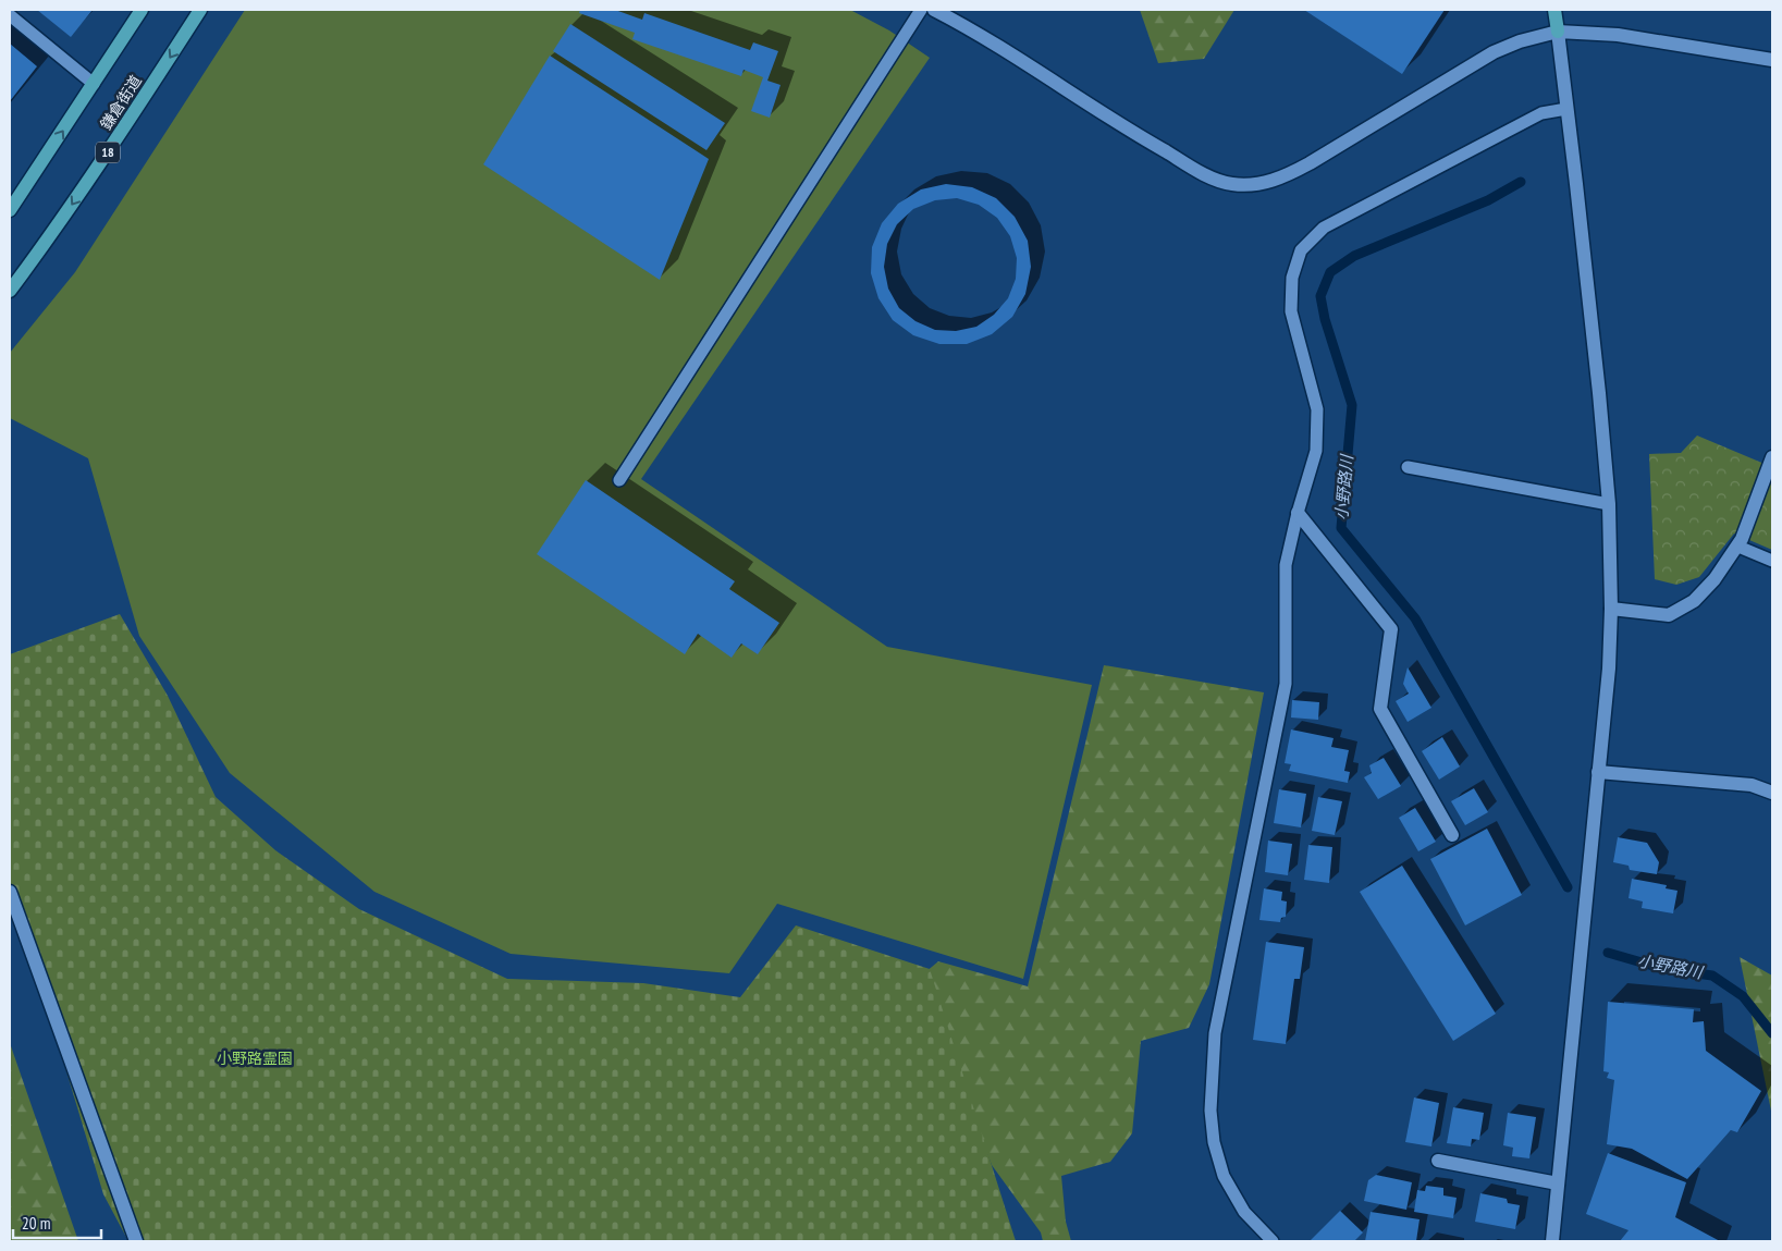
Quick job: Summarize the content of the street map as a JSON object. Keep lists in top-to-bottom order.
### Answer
{
  "streets": {
    "main road": ["鎌倉街道", "18"]
  },
  "water": ["小野路川"],
  "parks": ["小野路霊園"],
  "scale_bar": "20 m"
}
